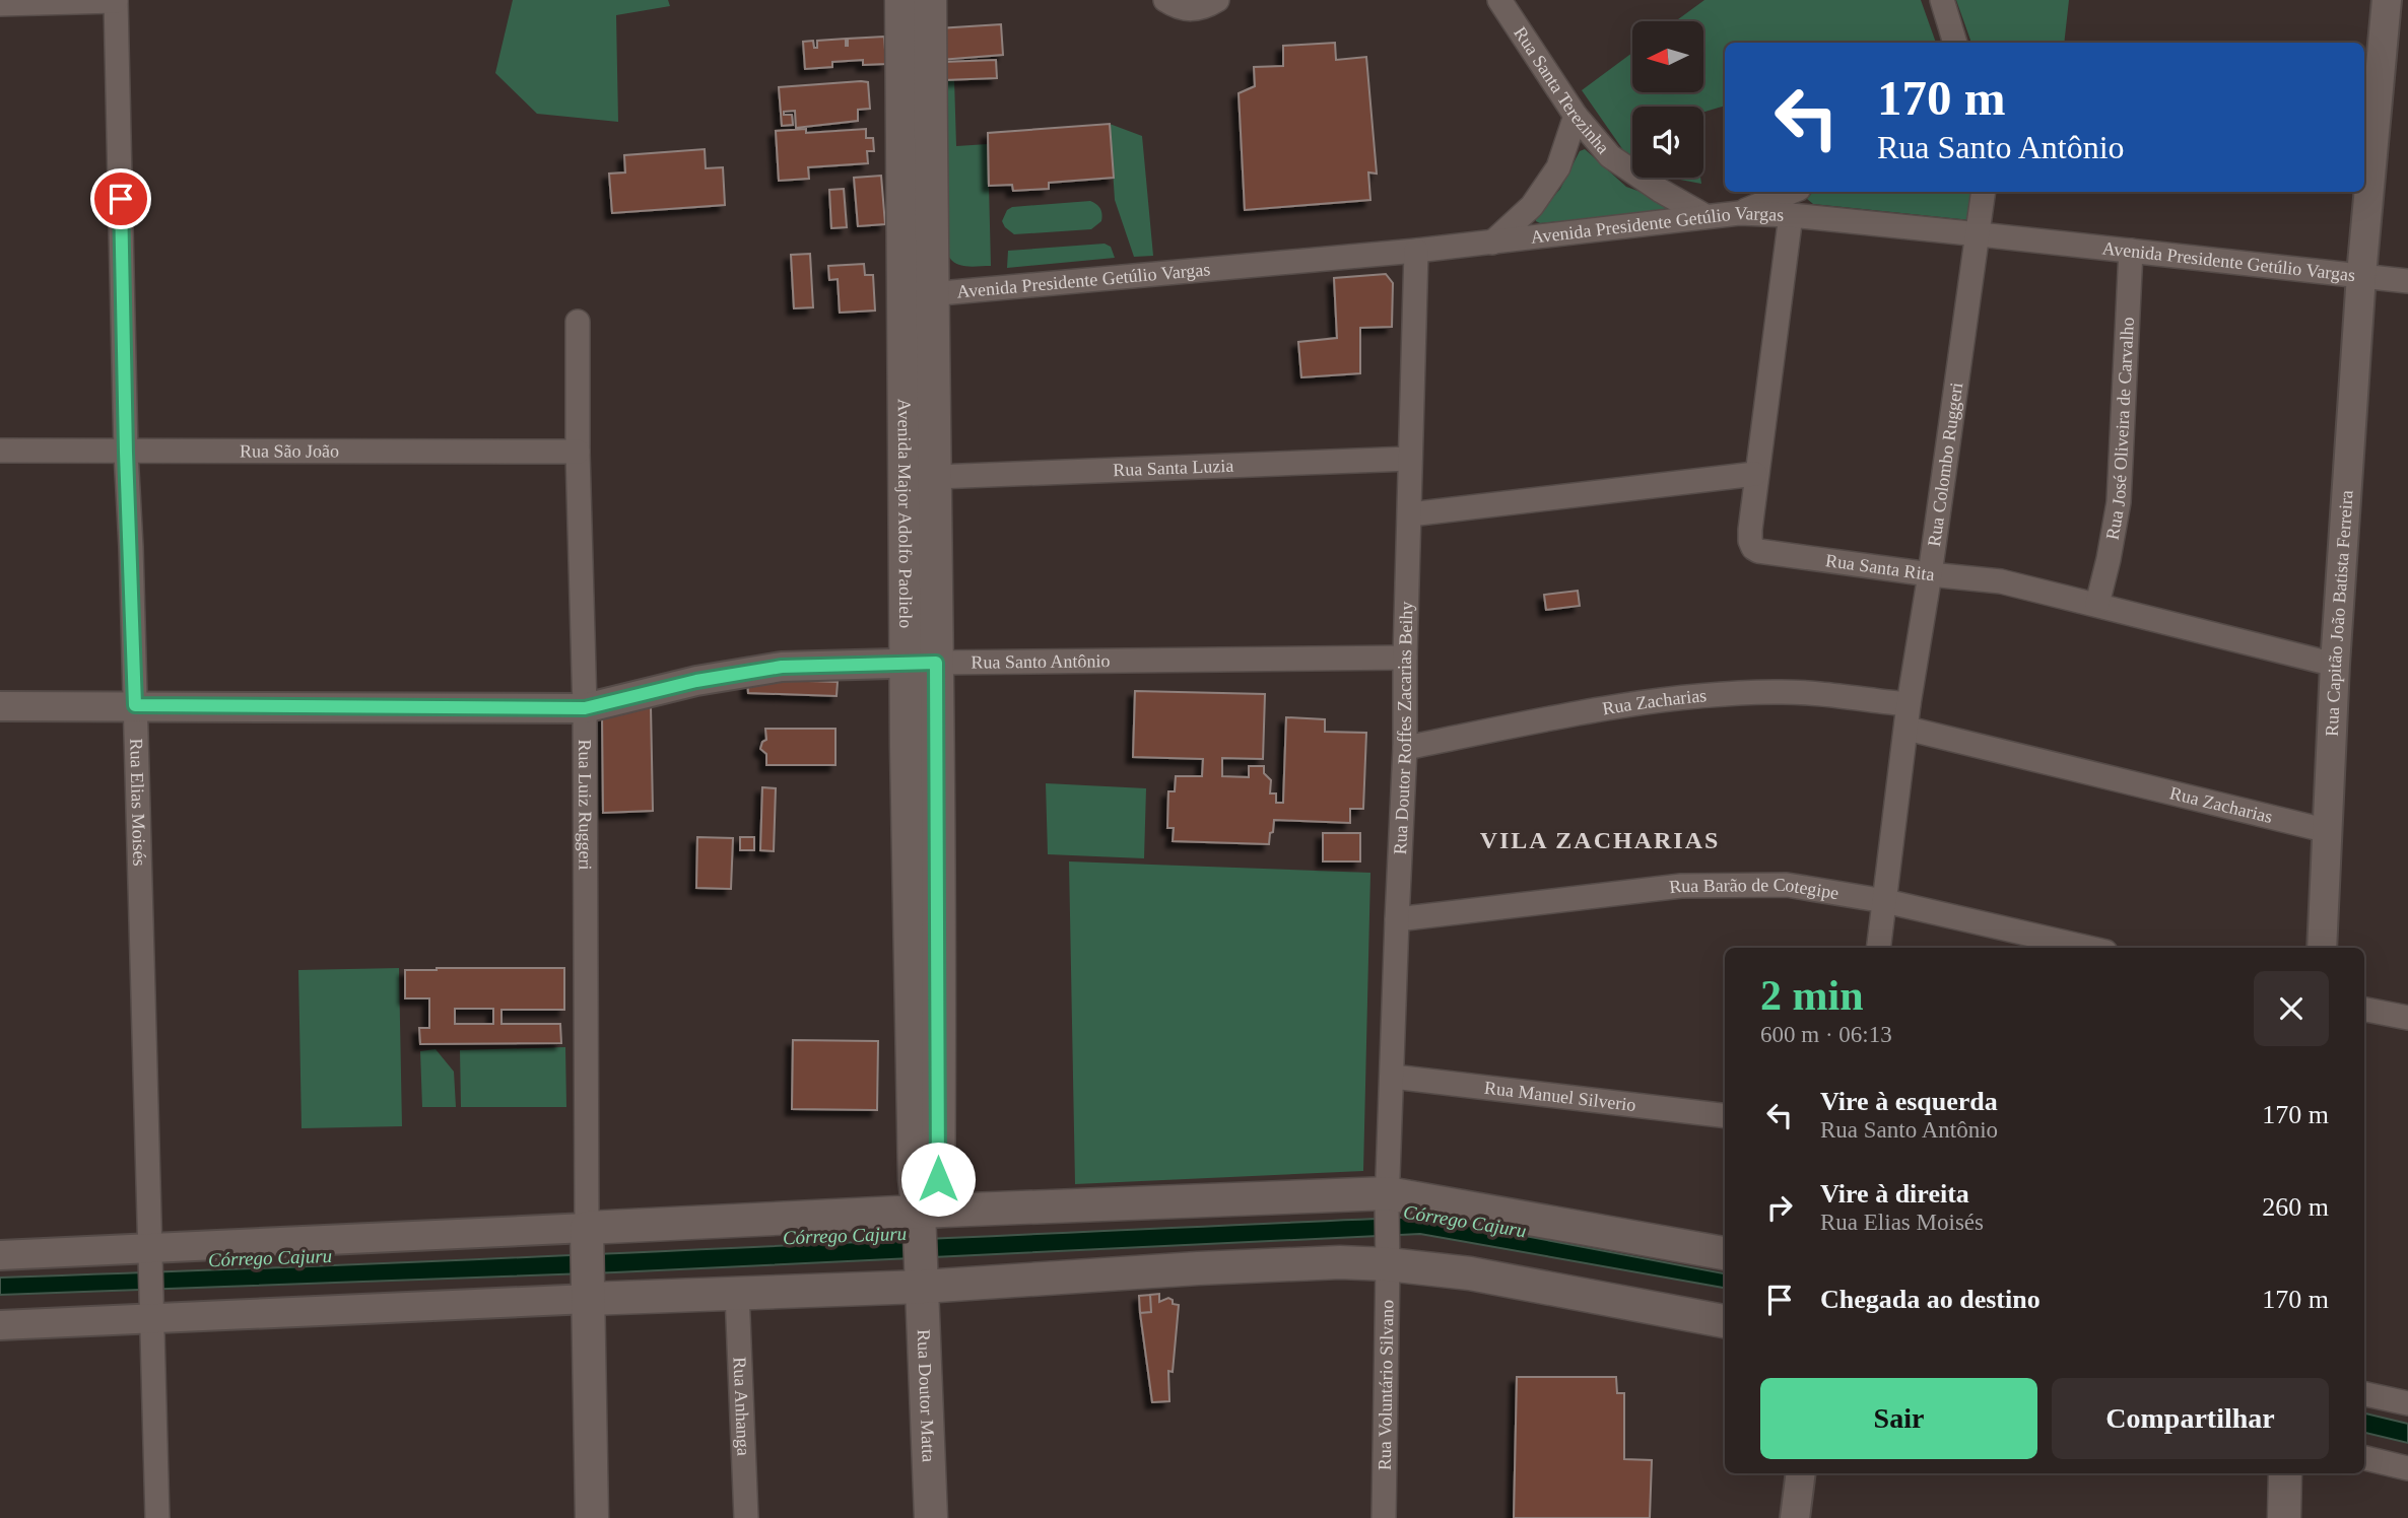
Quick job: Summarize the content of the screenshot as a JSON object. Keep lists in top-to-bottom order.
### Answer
{
  "streets": {
    "main road": ["Avenida Major Adolfo Paolielo", "Rua Doutor Matta"],
    "street": [
      "Rua Santa Terezinha",
      "Avenida Presidente Getúlio Vargas",
      "Rua José Oliveira de Carvalho",
      "Rua São João",
      "Rua Colombo Ruggeri",
      "Rua Santa Luzia",
      "Rua Santa Rita",
      "Rua Capitão João Batista Ferreira",
      "Rua Santo Antônio",
      "Rua Zacharias",
      "Rua Doutor Roffes Zacarias Beihy",
      "Rua Elias Moisés",
      "Rua Luiz Ruggeri",
      "Rua Barão de Cotegipe",
      "Rua Manuel Silverio",
      "Rua Voluntário Silvano",
      "Rua Anhanga"
    ]
  },
  "crossings": [
    ["Rua Santa Terezinha", "Avenida Presidente Getúlio Vargas"],
    ["Avenida Presidente Getúlio Vargas", "Rua José Oliveira de Carvalho"],
    ["Avenida Presidente Getúlio Vargas", "Rua Colombo Ruggeri"],
    ["Avenida Presidente Getúlio Vargas", "Avenida Major Adolfo Paolielo"],
    ["Avenida Presidente Getúlio Vargas", "Rua Santa Rita"],
    ["Avenida Presidente Getúlio Vargas", "Rua Capitão João Batista Ferreira"],
    ["Avenida Presidente Getúlio Vargas", "Rua Doutor Roffes Zacarias Beihy"],
    ["Rua José Oliveira de Carvalho", "Rua Santa Rita"],
    ["Rua São João", "Rua Elias Moisés"],
    ["Rua São João", "Rua Luiz Ruggeri"],
    ["Rua Colombo Ruggeri", "Rua Santa Rita"],
    ["Rua Colombo Ruggeri", "Rua Zacharias"],
    ["Rua Colombo Ruggeri", "Rua Barão de Cotegipe"],
    ["Rua Santa Luzia", "Avenida Major Adolfo Paolielo"],
    ["Rua Santa Luzia", "Rua Doutor Roffes Zacarias Beihy"],
    ["Avenida Major Adolfo Paolielo", "Rua Santo Antônio"],
    ["Avenida Major Adolfo Paolielo", "Rua Doutor Matta"],
    ["Rua Santa Rita", "Rua Capitão João Batista Ferreira"],
    ["Rua Capitão João Batista Ferreira", "Rua Zacharias"],
    ["Rua Santo Antônio", "Rua Doutor Roffes Zacarias Beihy"],
    ["Rua Santo Antônio", "Rua Elias Moisés"],
    ["Rua Santo Antônio", "Rua Luiz Ruggeri"],
    ["Rua Zacharias", "Rua Doutor Roffes Zacarias Beihy"],
    ["Rua Doutor Roffes Zacarias Beihy", "Rua Barão de Cotegipe"],
    ["Rua Doutor Roffes Zacarias Beihy", "Rua Manuel Silverio"],
    ["Rua Doutor Roffes Zacarias Beihy", "Rua Voluntário Silvano"]
  ],
  "districts": ["VILA ZACHARIAS"],
  "water": ["Córrego Cajuru"],
  "north": "left",
  "page": {
    "turn": ["170 m", "Rua Santo Antônio"],
    "heading": ["2 min", "600 m · 06:13"],
    "list": [
      {
        "name": "Vire à esquerda",
        "note": "Rua Santo Antônio",
        "value": "170 m"
      },
      {
        "name": "Vire à direita",
        "note": "Rua Elias Moisés",
        "value": "260 m"
      },
      {
        "name": "Chegada ao destino",
        "value": "170 m"
      }
    ],
    "buttons": ["Sair", "Compartilhar"]
  }
}
